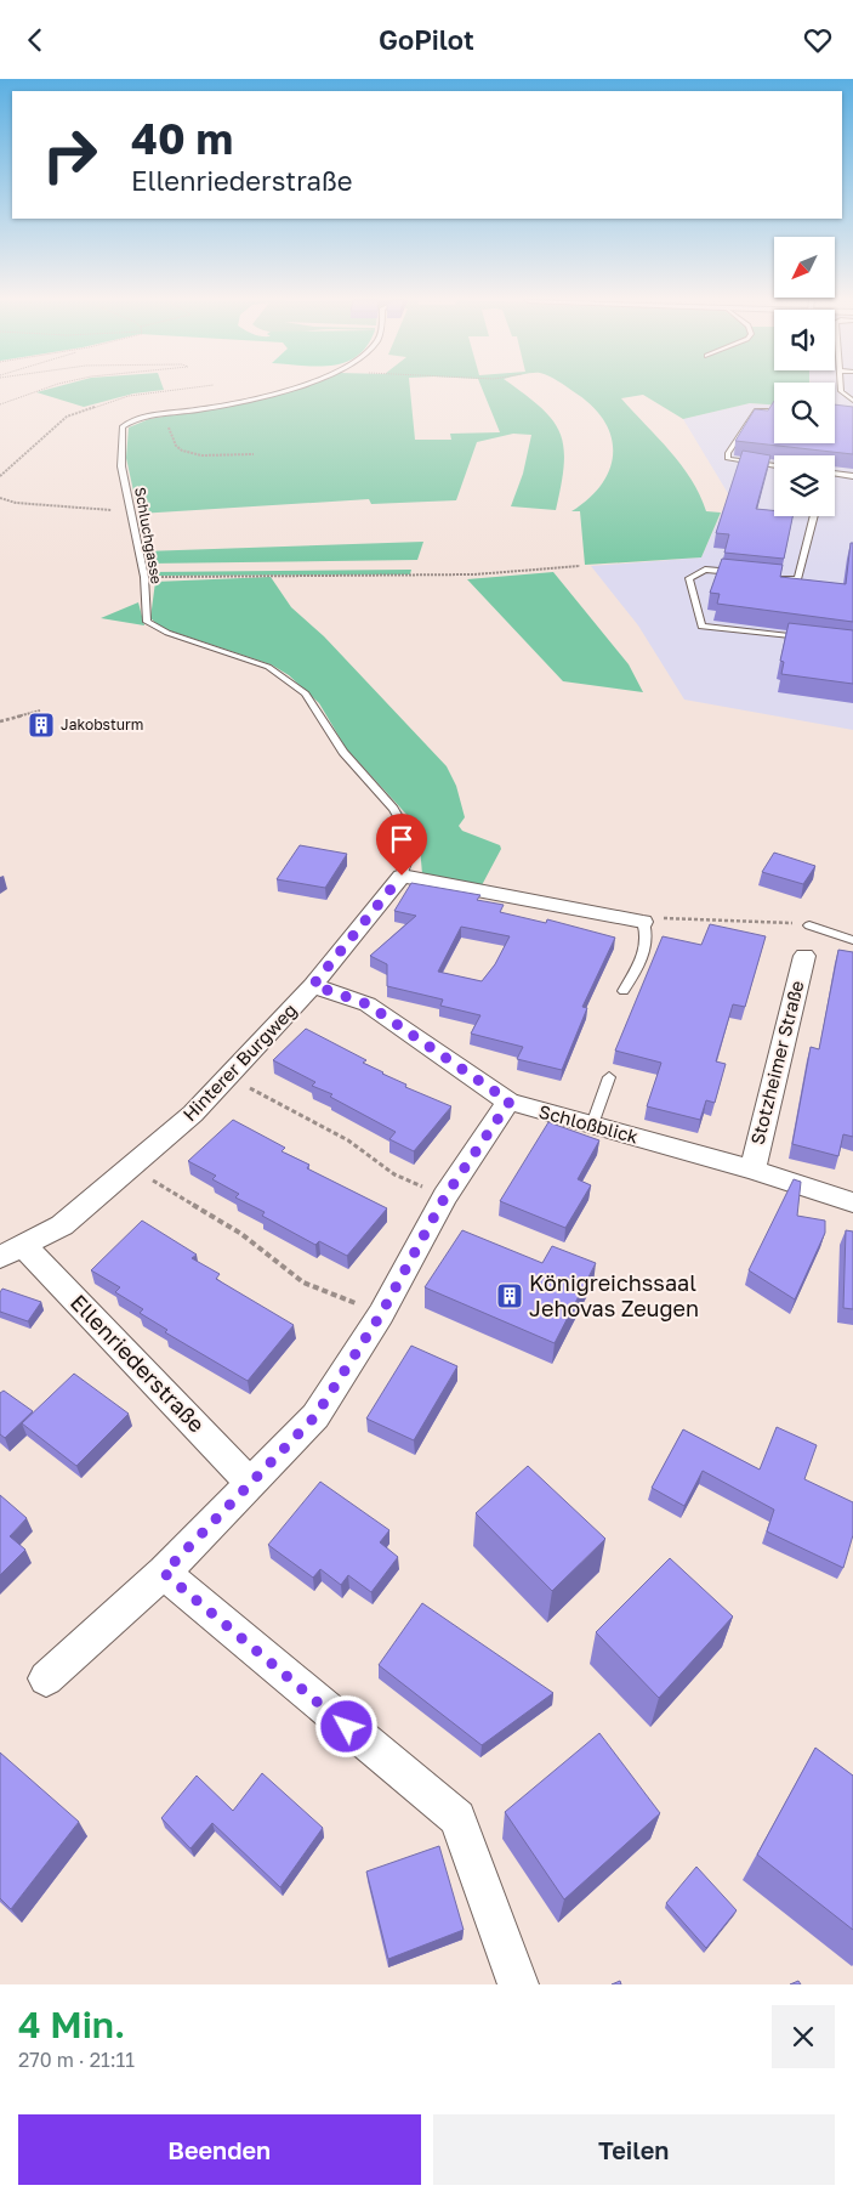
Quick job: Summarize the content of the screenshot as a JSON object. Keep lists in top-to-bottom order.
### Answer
{
  "streets": {
    "street": [
      "Hinterer Burgweg",
      "Stotzheimer Straße",
      "Schloßblick",
      "Ellenriederstraße"
    ],
    "lane": ["Schluchgasse"]
  },
  "crossings": [
    ["Schluchgasse", "Hinterer Burgweg"],
    ["Hinterer Burgweg", "Schloßblick"],
    ["Hinterer Burgweg", "Ellenriederstraße"],
    ["Stotzheimer Straße", "Schloßblick"]
  ],
  "places": {
    "building": ["Jakobsturm", "Königreichssaal Jehovas Zeugen"]
  },
  "north": "bottom left",
  "page": {
    "header": "GoPilot",
    "turn": ["40 m", "Ellenriederstraße"],
    "heading": ["4 Min.", "270 m · 21:11"],
    "buttons": ["Beenden", "Teilen"]
  }
}
